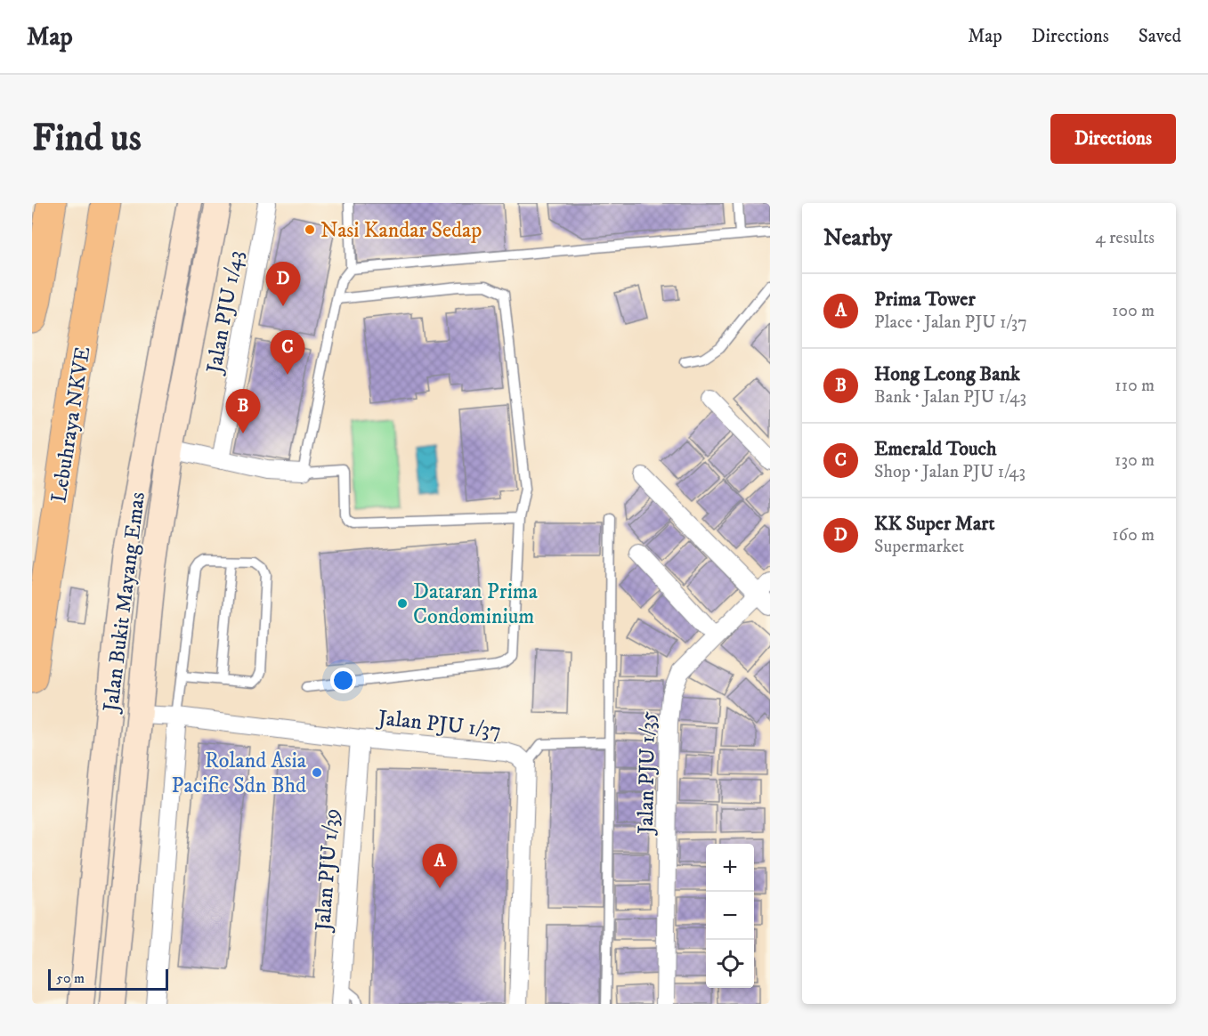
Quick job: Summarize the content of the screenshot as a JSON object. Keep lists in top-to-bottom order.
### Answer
{
  "streets": {
    "highway": ["Lebuhraya NKVE"],
    "main road": ["Jalan Bukit Mayang Emas"],
    "street": [
      "Jalan PJU 1/43",
      "Jalan PJU 1/37",
      "Jalan PJU 1/35",
      "Jalan PJU 1/39"
    ]
  },
  "crossings": [
    ["Jalan Bukit Mayang Emas", "Jalan PJU 1/37"],
    ["Jalan PJU 1/37", "Jalan PJU 1/39"]
  ],
  "places": ["Nasi Kandar Sedap", "Dataran Prima Condominium", "Roland Asia Pacific Sdn Bhd"],
  "scale_bar": "50 m",
  "page": {
    "header": "Map",
    "nav": ["Map", "Directions", "Saved"],
    "buttons": "Directions",
    "title": "Find us",
    "heading": ["Nearby", "4 results"],
    "pins": [
      "D",
      "C",
      "B",
      "A"
    ],
    "list": [
      {
        "mark": "A",
        "name": "Prima Tower",
        "note": "Place · Jalan PJU 1/37",
        "value": "100 m"
      },
      {
        "mark": "B",
        "name": "Hong Leong Bank",
        "note": "Bank · Jalan PJU 1/43",
        "value": "110 m"
      },
      {
        "mark": "C",
        "name": "Emerald Touch",
        "note": "Shop · Jalan PJU 1/43",
        "value": "130 m"
      },
      {
        "mark": "D",
        "name": "KK Super Mart",
        "note": "Supermarket",
        "value": "160 m"
      }
    ],
    "map_buttons": ["+", "−"],
    "scale": "50 m"
  }
}
